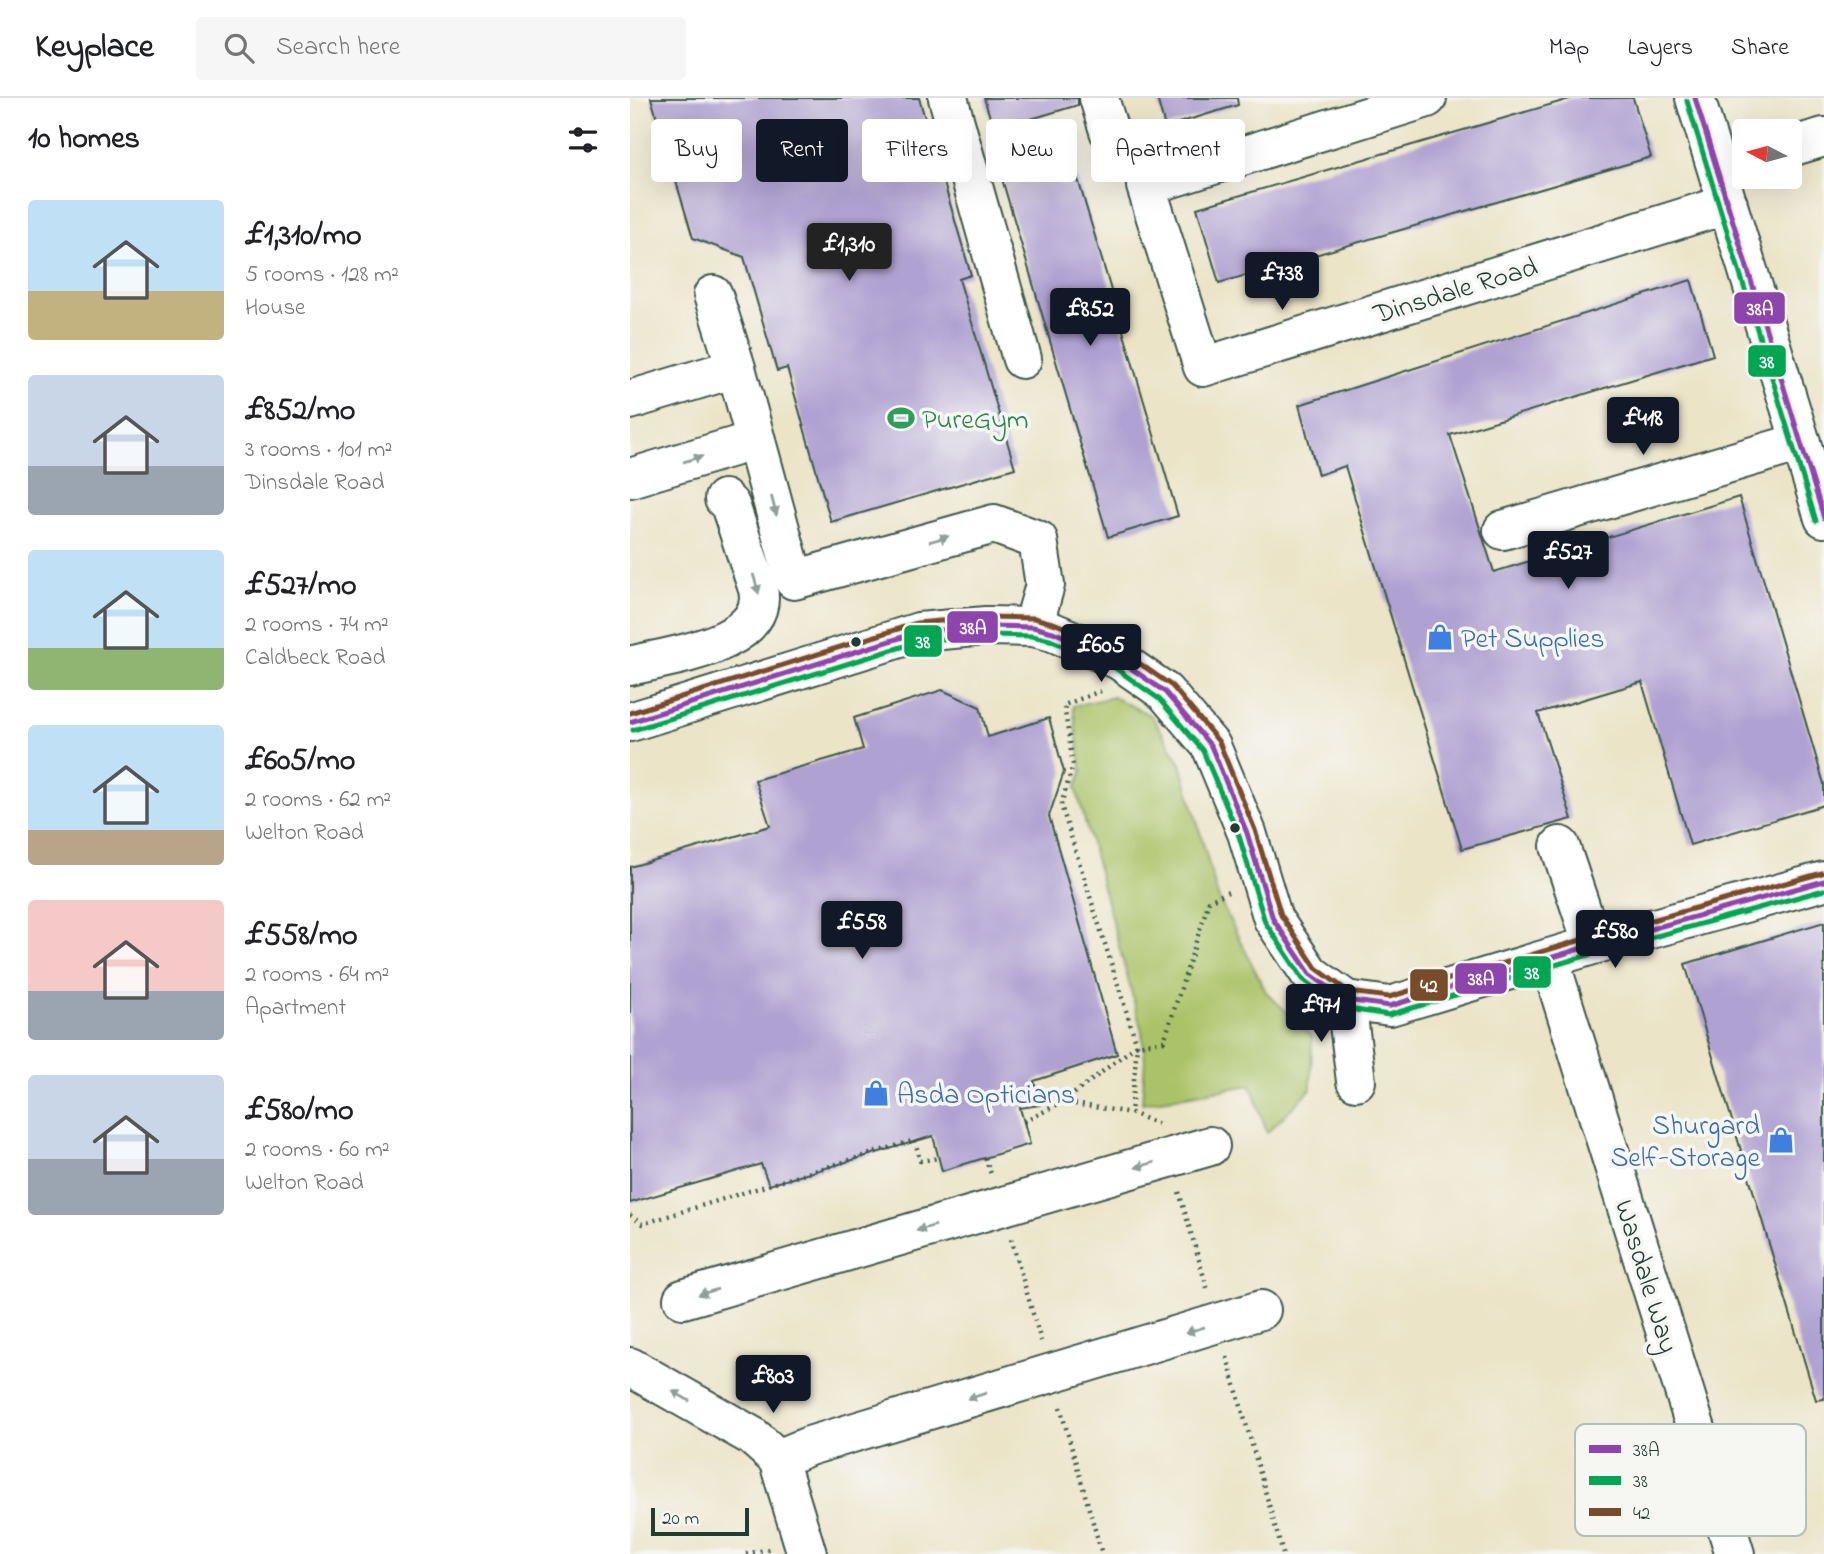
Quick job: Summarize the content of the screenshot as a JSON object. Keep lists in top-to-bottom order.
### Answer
{
  "streets": {
    "street": ["Dinsdale Road", "Wasdale Way"]
  },
  "places": {
    "sports": ["PureGym"],
    "shop": ["Pet Supplies", "Asda Opticians", "Shurgard Self-Storage"]
  },
  "lines": ["transit line 38A", "transit line 38", "transit line 42"],
  "legend": ["38A", "38", "42"],
  "scale_bar": "20 m",
  "north": "left",
  "page": {
    "header": "Keyplace",
    "search": "Search here",
    "nav": ["Map", "Layers", "Share"],
    "heading": "10 homes",
    "chip": [
      "Buy",
      "Rent",
      "Filters",
      "New",
      "Apartment"
    ],
    "list": [
      {
        "name": "£1,310/mo",
        "note": "5 rooms · 128 m² · House"
      },
      {
        "name": "£852/mo",
        "note": "3 rooms · 101 m² · Dinsdale Road"
      },
      {
        "name": "£527/mo",
        "note": "2 rooms · 74 m² · Caldbeck Road"
      },
      {
        "name": "£605/mo",
        "note": "2 rooms · 62 m² · Welton Road"
      },
      {
        "name": "£558/mo",
        "note": "2 rooms · 64 m² · Apartment"
      },
      {
        "name": "£580/mo",
        "note": "2 rooms · 60 m² · Welton Road"
      }
    ],
    "price": [
      "£1,310",
      "£738",
      "£852",
      "£418",
      "£527",
      "£605",
      "£558",
      "£580",
      "£971",
      "£803"
    ],
    "scale": "20 m"
  }
}
